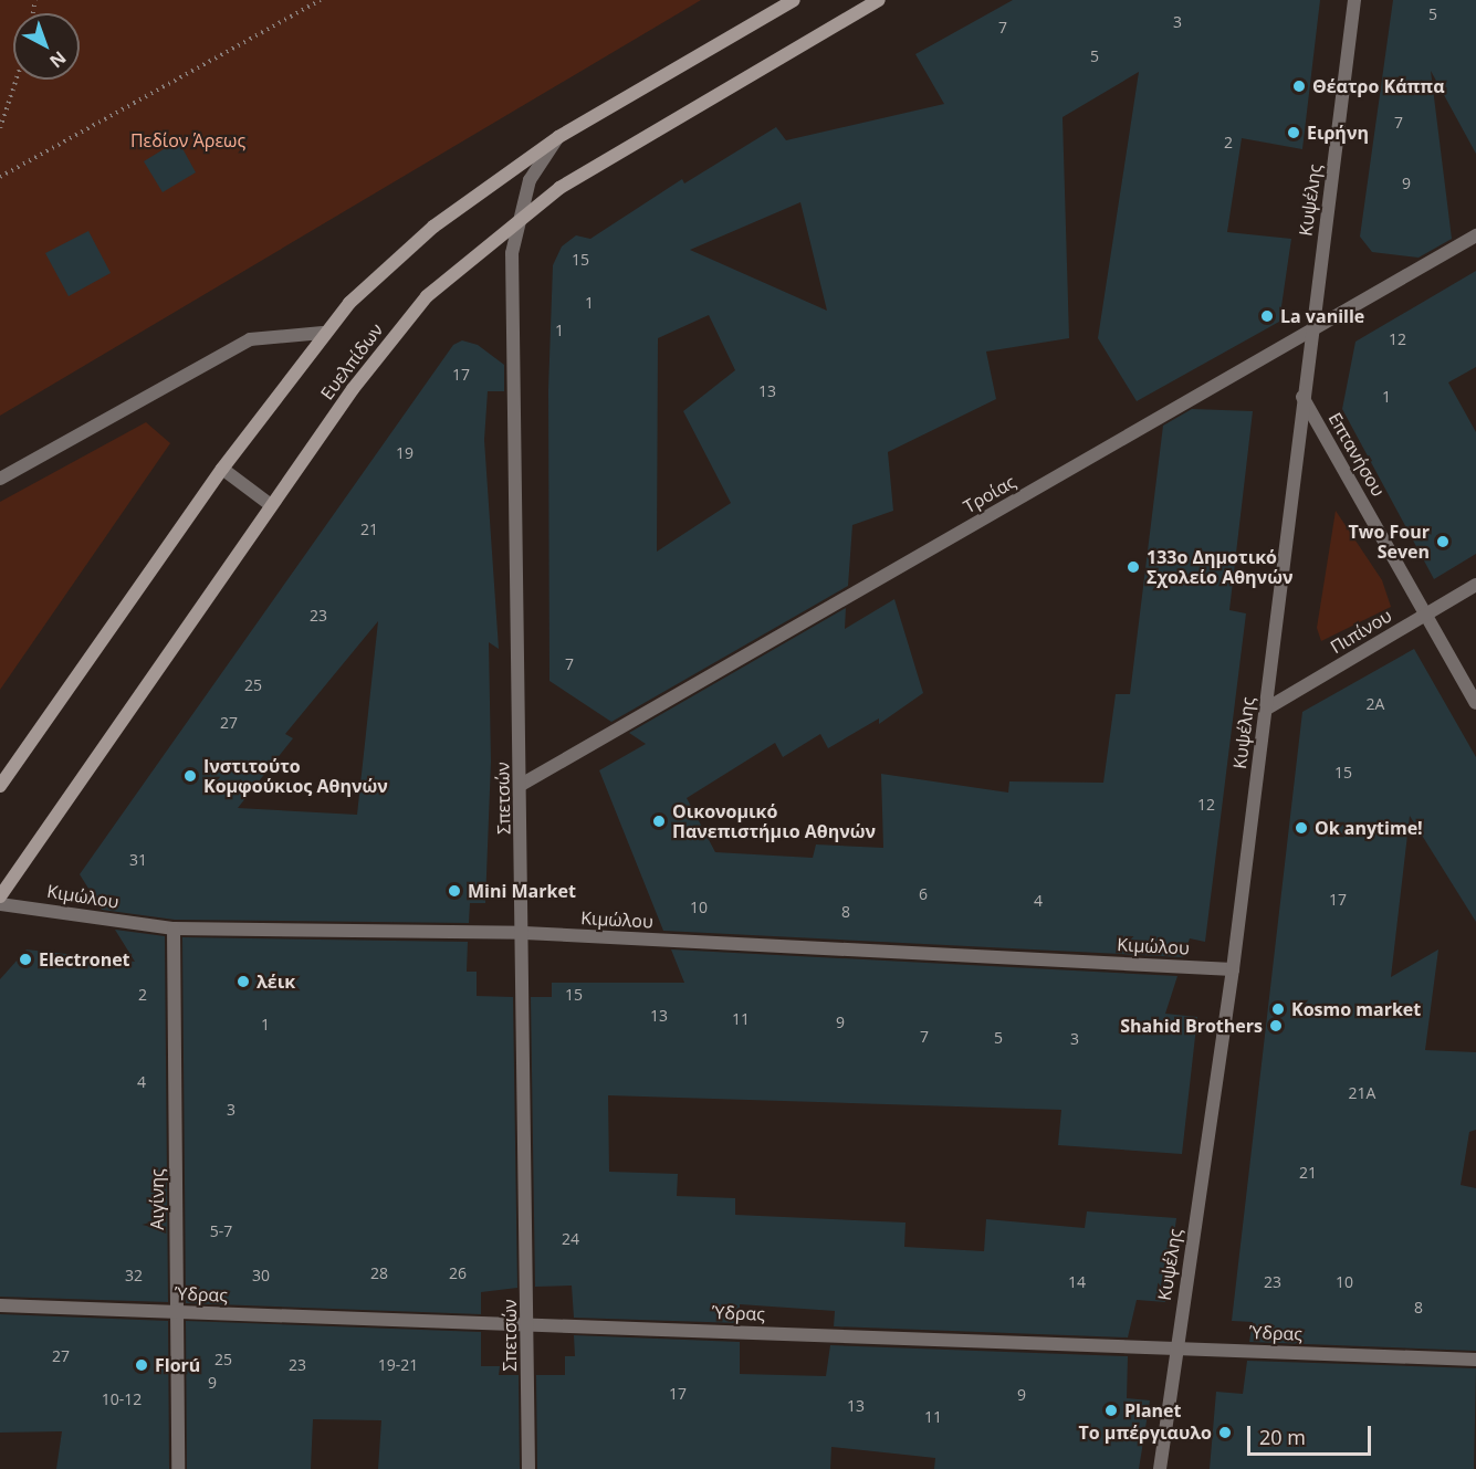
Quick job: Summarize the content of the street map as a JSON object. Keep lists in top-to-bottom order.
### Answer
{
  "streets": {
    "main road": ["Ευελπίδων"],
    "street": [
      "Κυψέλης",
      "Επτανήσου",
      "Τροίας",
      "Πιπίνου",
      "Σπετσών",
      "Κιμώλου",
      "Αιγίνης",
      "Ύδρας"
    ]
  },
  "crossings": [
    ["Κυψέλης", "Επτανήσου"],
    ["Κυψέλης", "Τροίας"],
    ["Κυψέλης", "Πιπίνου"],
    ["Κυψέλης", "Κιμώλου"],
    ["Κυψέλης", "Ύδρας"],
    ["Ευελπίδων", "Σπετσών"],
    ["Επτανήσου", "Πιπίνου"],
    ["Τροίας", "Σπετσών"],
    ["Σπετσών", "Κιμώλου"],
    ["Σπετσών", "Ύδρας"],
    ["Κιμώλου", "Αιγίνης"],
    ["Αιγίνης", "Ύδρας"]
  ],
  "parks": ["Πεδίον Άρεως"],
  "places": [
    "Θέατρο Κάππα",
    "Ειρήνη",
    "La vanille",
    "Two Four Seven",
    "133ο Δημοτικό Σχολείο Αθηνών",
    "Ινστιτούτο Κομφούκιος Αθηνών",
    "Οικονομικό Πανεπιστήμιο Αθηνών",
    "Ok anytime!",
    "Mini Market",
    "Electronet",
    "λέικ",
    "Kosmo market",
    "Shahid Brothers",
    "Florú",
    "Planet",
    "Το μπέργιαυλο"
  ],
  "house_numbers": [
    "5",
    "3",
    "7",
    "5",
    "7",
    "2",
    "9",
    "15",
    "1",
    "1",
    "12",
    "17",
    "13",
    "1",
    "19",
    "21",
    "23",
    "7",
    "25",
    "2Α",
    "27",
    "15",
    "12",
    "31",
    "6",
    "17",
    "4",
    "10",
    "8",
    "2",
    "15",
    "13",
    "11",
    "9",
    "1",
    "7",
    "5",
    "3",
    "4",
    "21Α",
    "3",
    "21",
    "5-7",
    "24",
    "28",
    "26",
    "32",
    "30",
    "14",
    "23",
    "10",
    "8",
    "27",
    "25",
    "23",
    "19-21",
    "9",
    "17",
    "9",
    "10-12",
    "13",
    "11"
  ],
  "scale_bar": "20 m",
  "north": "bottom right"
}
